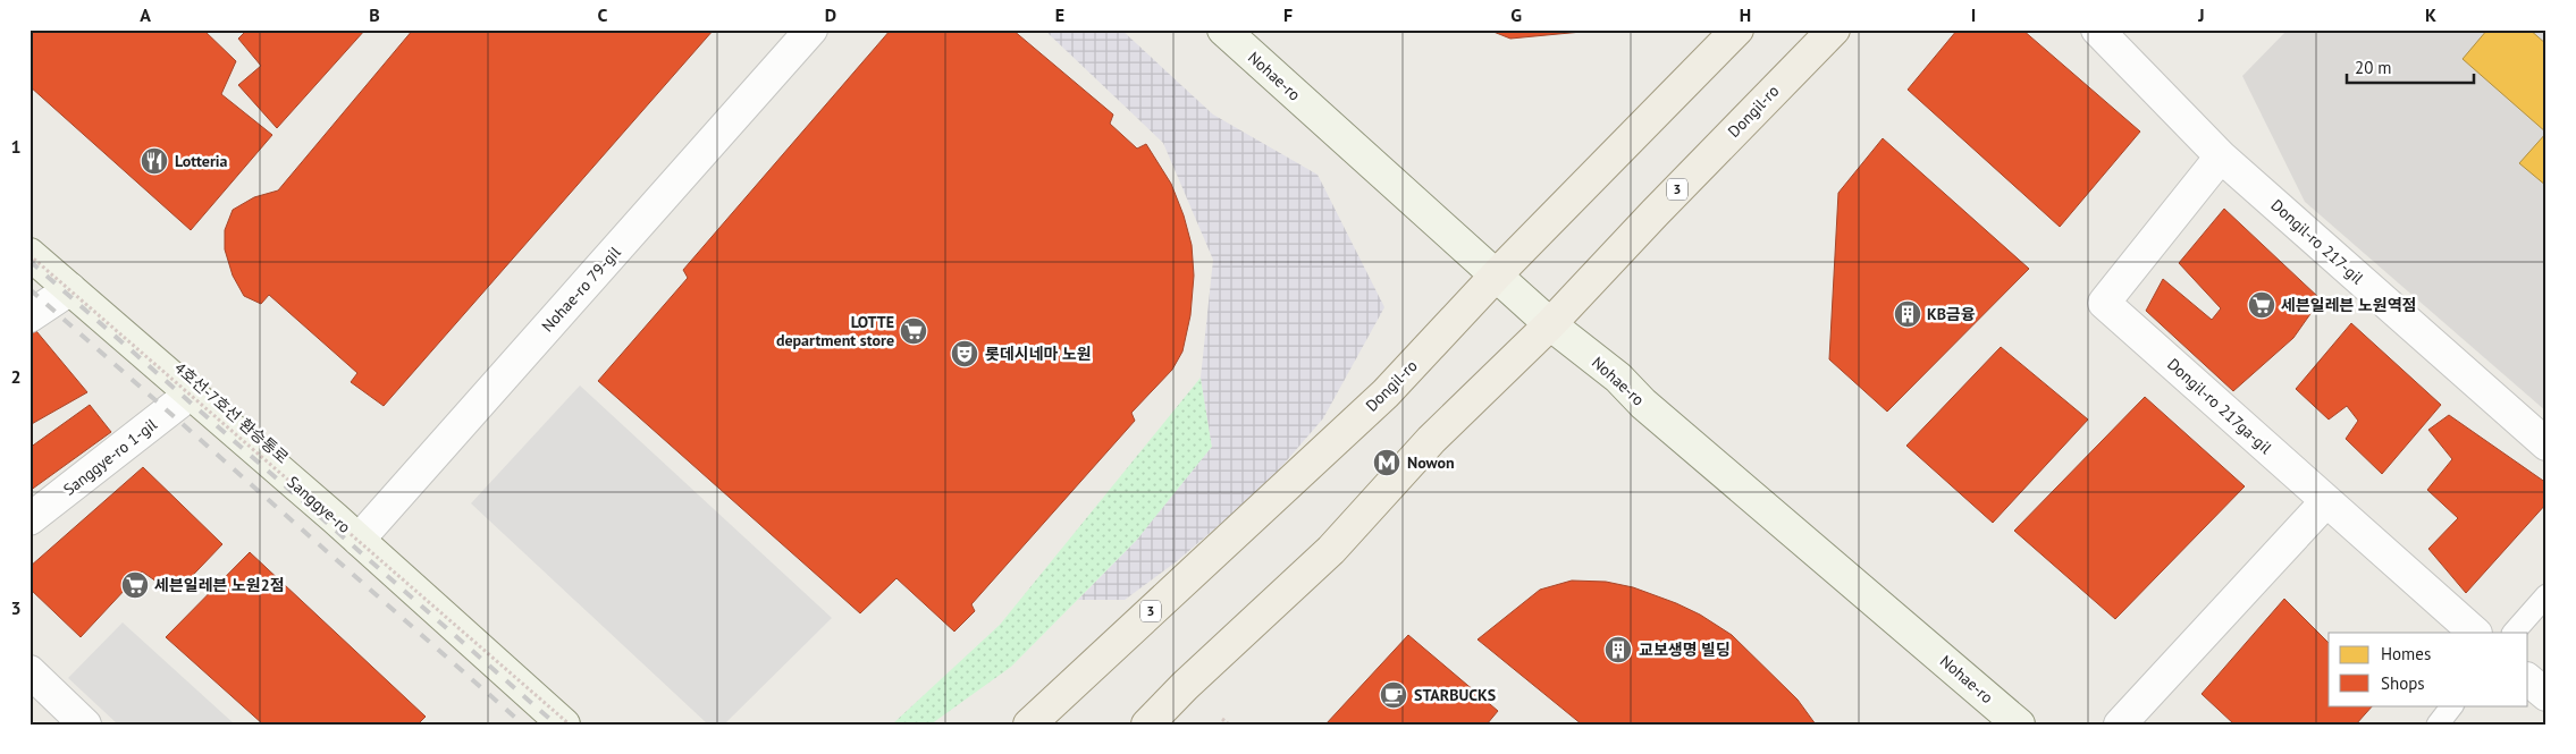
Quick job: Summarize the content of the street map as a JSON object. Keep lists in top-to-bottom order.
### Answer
{
  "streets": {
    "main road": [
      "Nohae-ro",
      "Dongil-ro",
      "3",
      "Sanggye-ro"
    ],
    "street": [
      "Dongil-ro 217-gil",
      "Nohae-ro 79-gil",
      "Dongil-ro 217ga-gil",
      "Sanggye-ro 1-gil"
    ],
    "path": ["4호선-7호선 환승통로"]
  },
  "crossings": [
    ["Nohae-ro", "Dongil-ro"],
    ["Dongil-ro 217-gil", "Dongil-ro 217ga-gil"],
    ["Nohae-ro 79-gil", "Sanggye-ro"],
    ["4호선-7호선 환승통로", "Sanggye-ro"],
    ["Sanggye-ro 1-gil", "Sanggye-ro"]
  ],
  "places": {
    "restaurant": ["Lotteria"],
    "supermarket": ["세븐일레븐 노원역점", "LOTTE department store", "세븐일레븐 노원2점"],
    "building": ["KB금융", "교보생명 빌딩"],
    "theatre": ["롯데시네마 노원"],
    "metro station": ["Nowon"],
    "cafe": ["STARBUCKS"]
  },
  "legend": ["Homes", "Shops"],
  "scale_bar": "20 m",
  "grid": {
    "columns": [
      "A",
      "B",
      "C",
      "D",
      "E",
      "F",
      "G",
      "H",
      "I",
      "J",
      "K"
    ],
    "rows": ["1", "2", "3"]
  }
}
